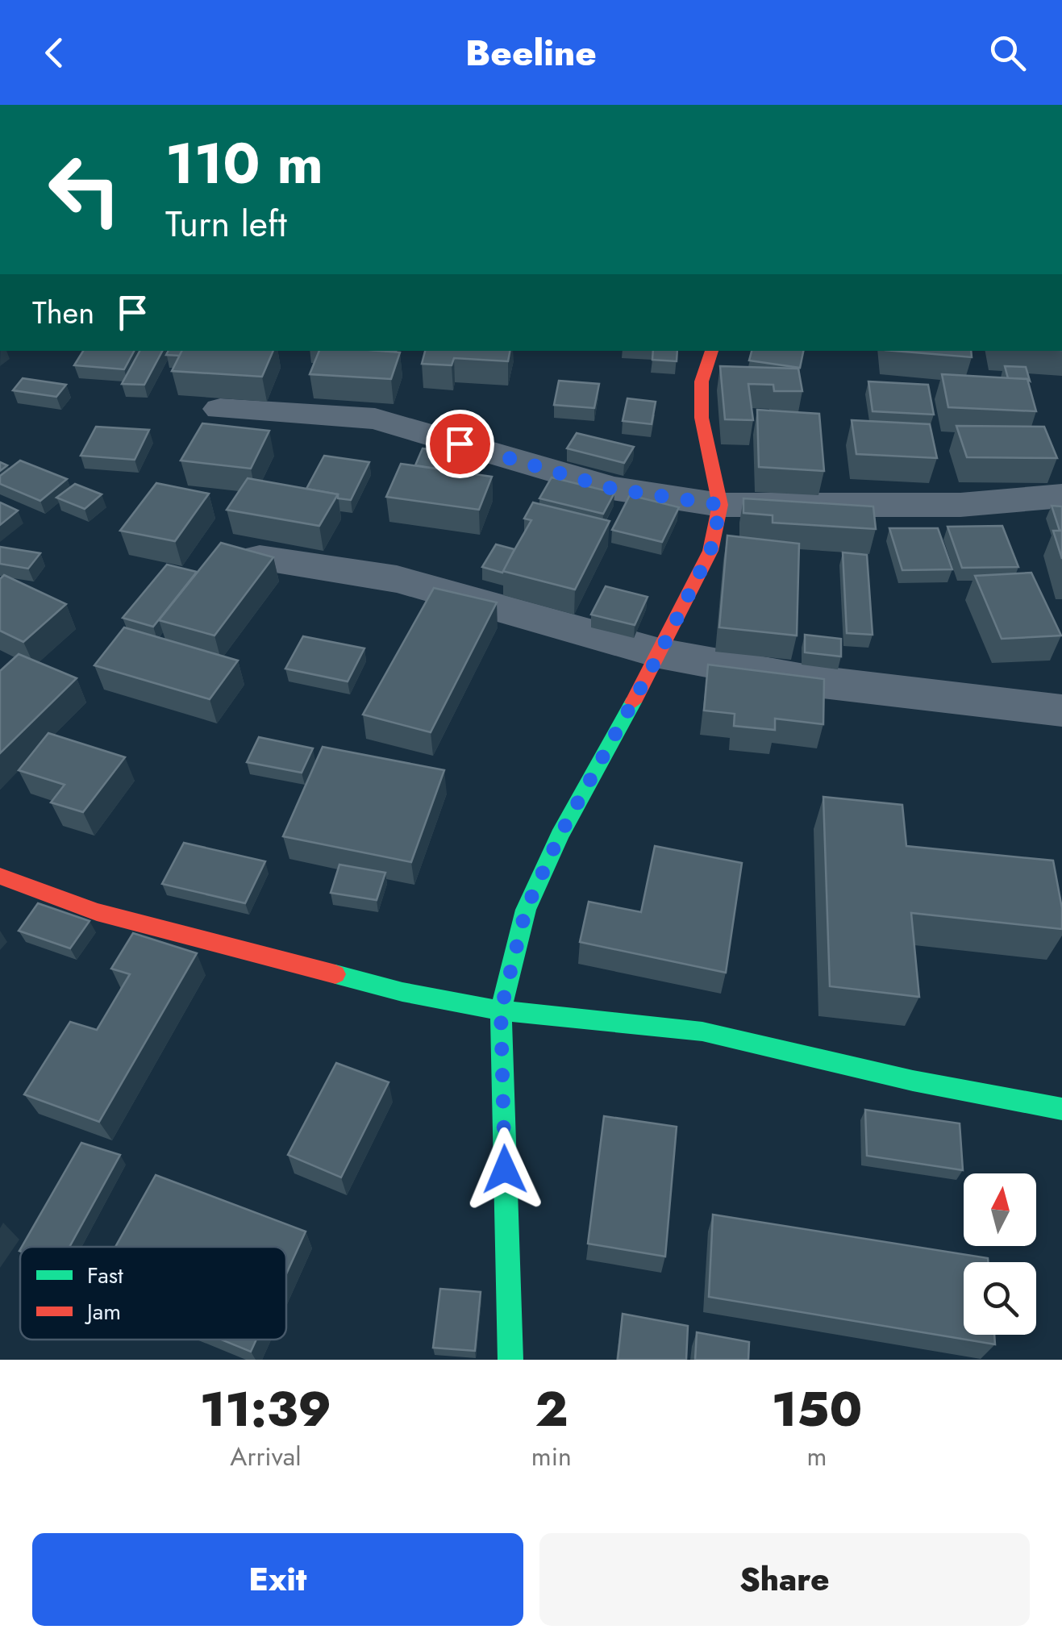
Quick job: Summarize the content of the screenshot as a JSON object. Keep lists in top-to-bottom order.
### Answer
{
  "legend": ["Fast", "Jam"],
  "north": "top",
  "page": {
    "header": "Beeline",
    "turn": ["110 m", "Turn left"],
    "then": "Then",
    "eta": [
      "11:39",
      "Arrival",
      "2",
      "min",
      "150",
      "m"
    ],
    "buttons": ["Exit", "Share"]
  }
}
